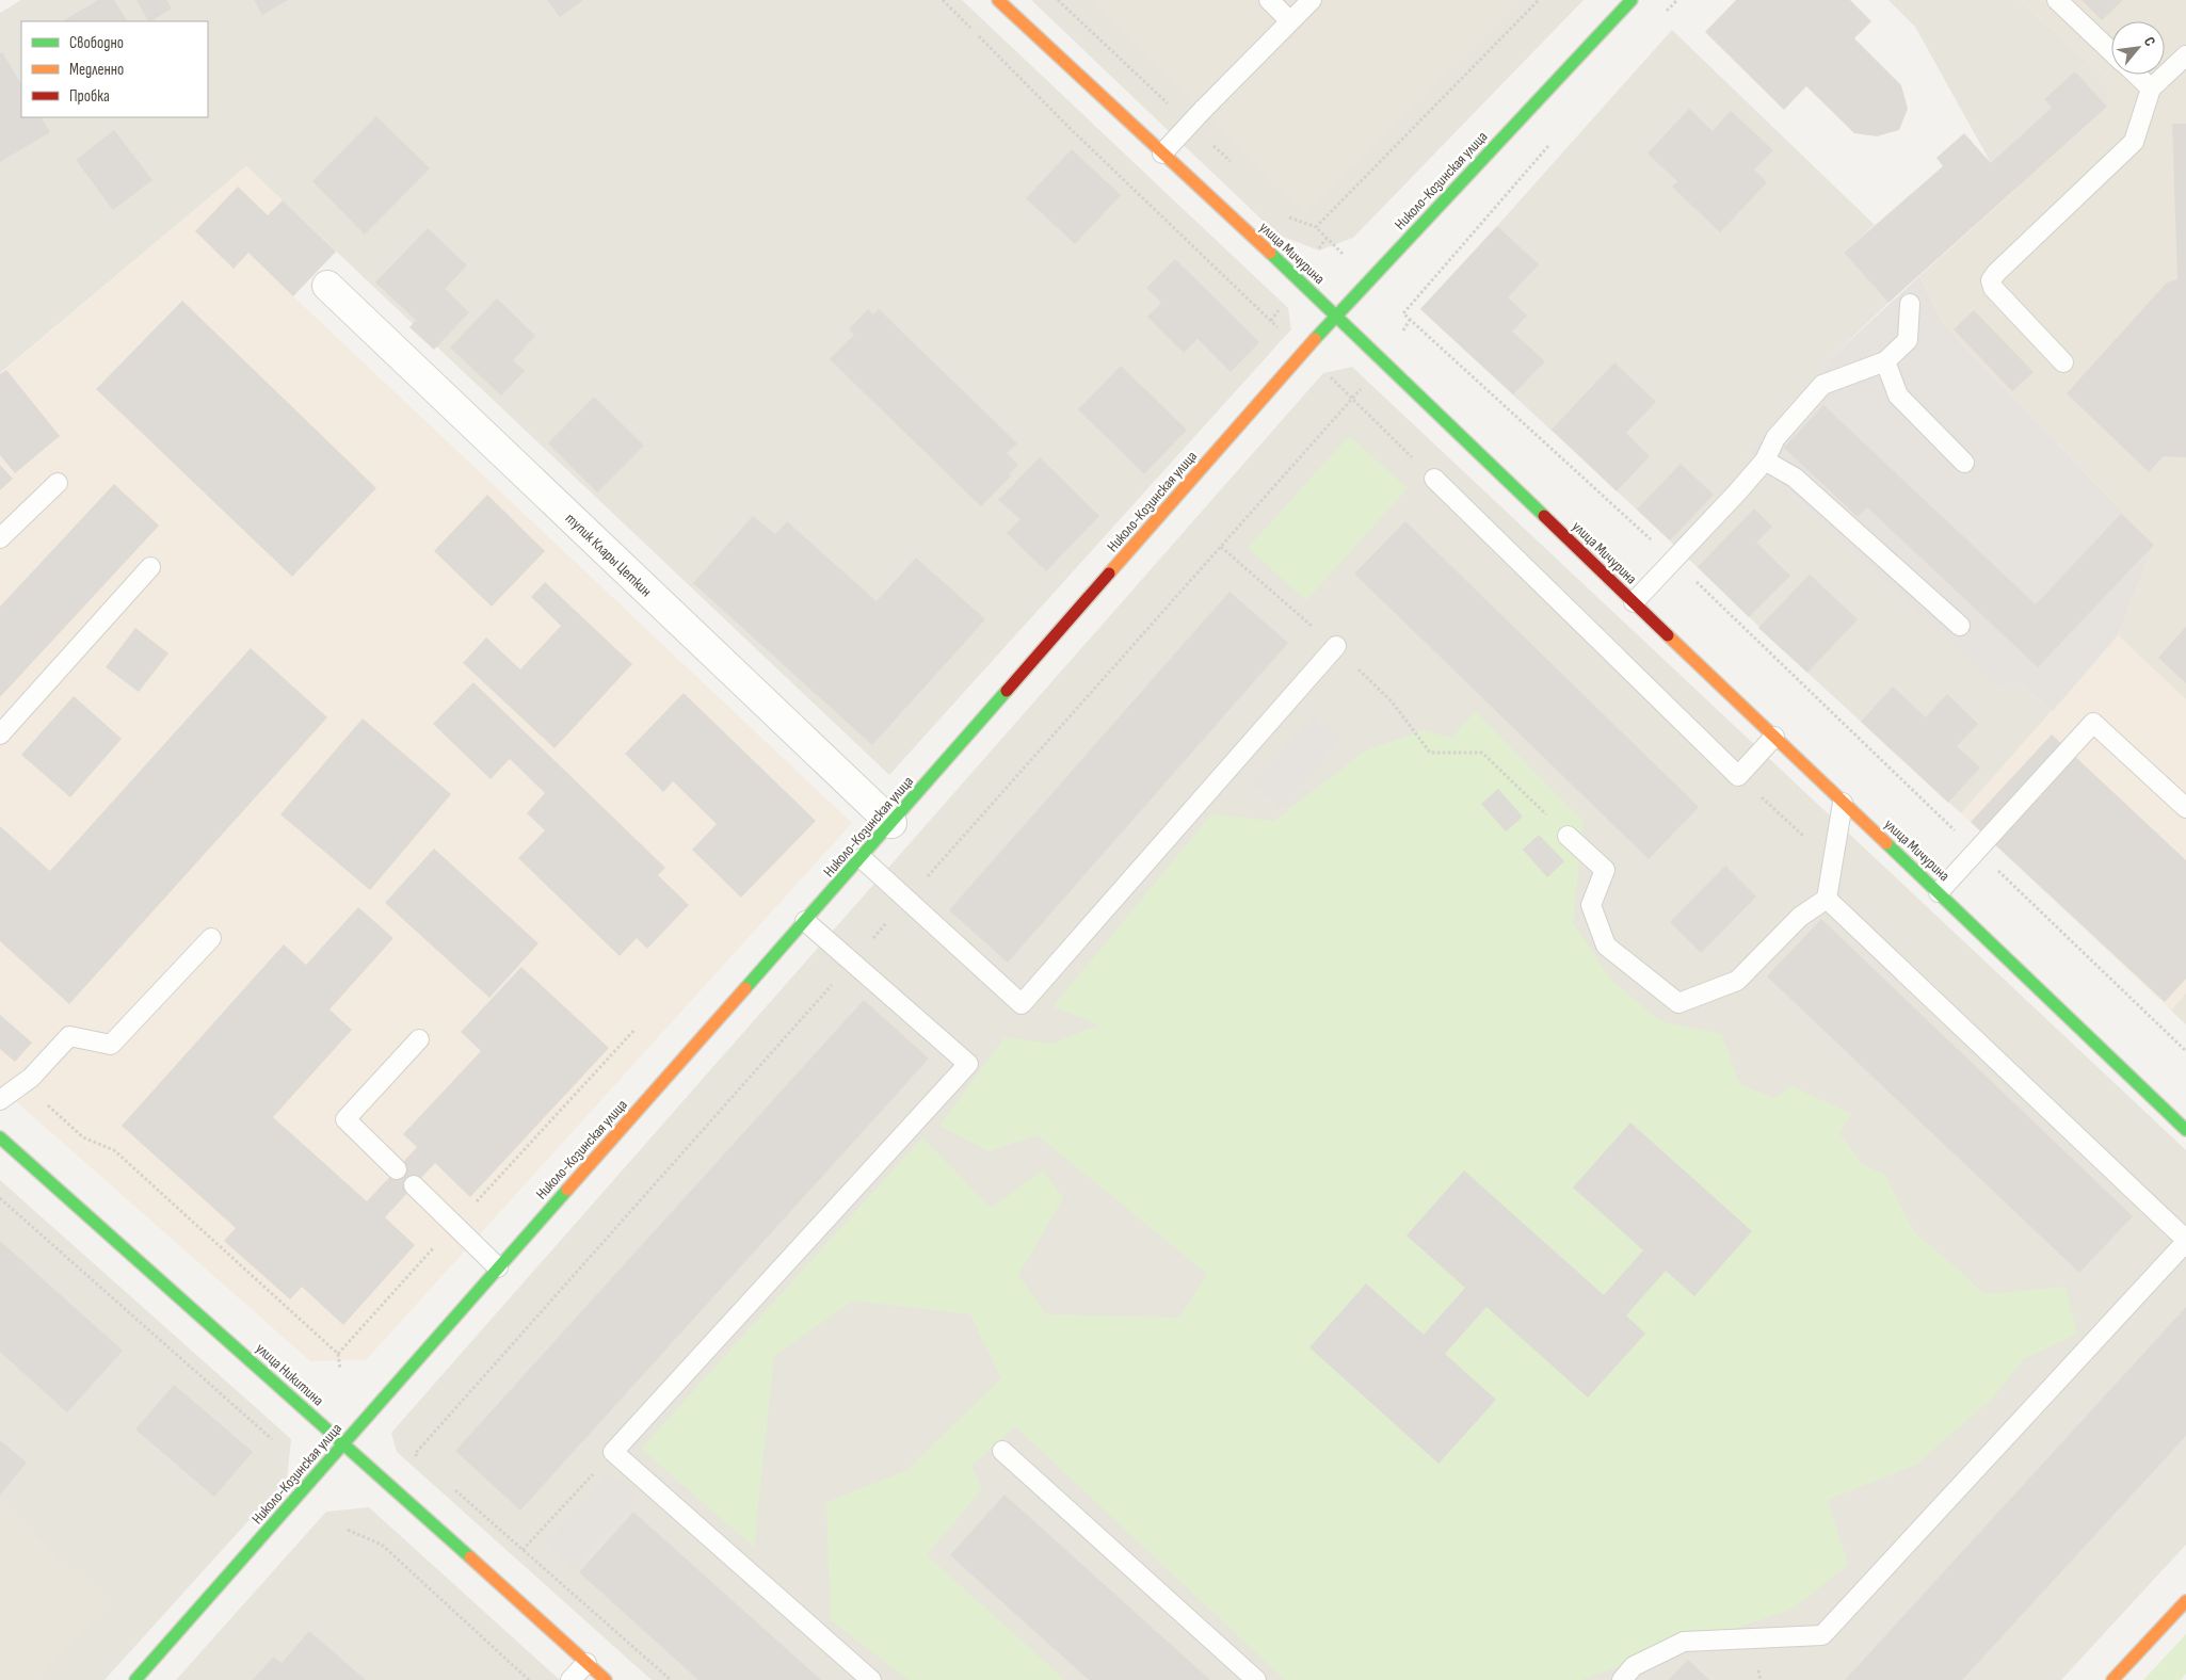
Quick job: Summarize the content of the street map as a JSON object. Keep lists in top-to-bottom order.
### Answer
{
  "streets": {
    "street": [
      "Николо-Козинская улица",
      "улица Мичурина",
      "тупик Клары Цеткин",
      "улица Никитина"
    ]
  },
  "crossings": [
    ["Николо-Козинская улица", "улица Мичурина"],
    ["Николо-Козинская улица", "тупик Клары Цеткин"],
    ["Николо-Козинская улица", "улица Никитина"]
  ],
  "legend": ["Свободно", "Медленно", "Пробка"],
  "north": "top right"
}
